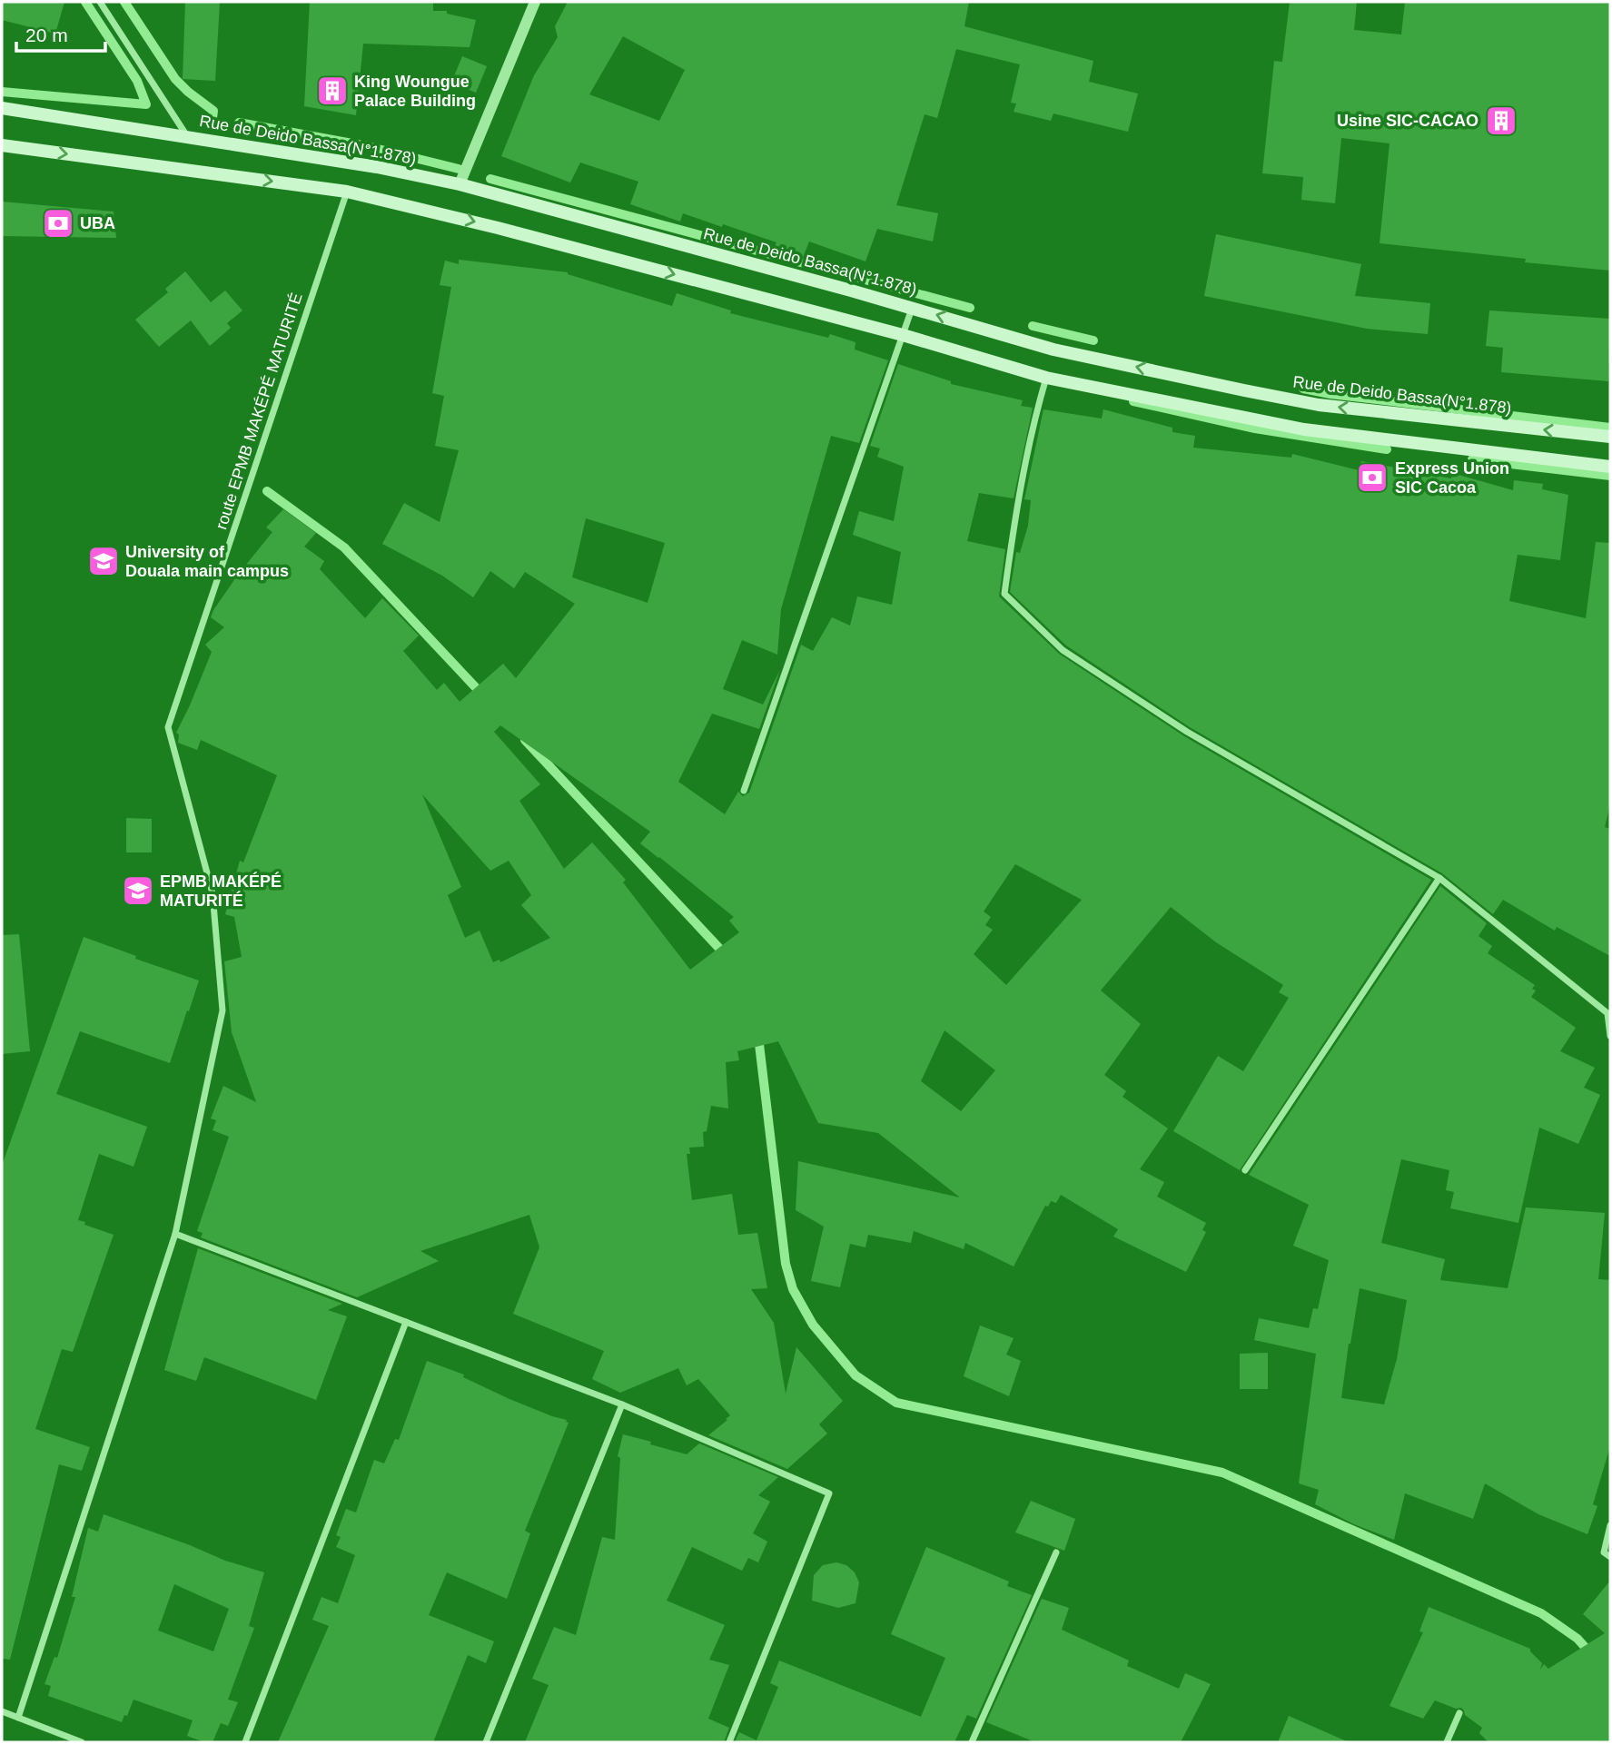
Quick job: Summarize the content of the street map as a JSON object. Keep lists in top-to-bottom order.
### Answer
{
  "streets": {
    "main road": ["Rue de Deido Bassa(N°1.878)"],
    "street": ["route EPMB MAKÉPÉ MATURITÉ"]
  },
  "places": {
    "building": ["King Woungue Palace Building", "Usine SIC-CACAO"],
    "bank": ["UBA", "Express Union SIC Cacoa"],
    "school or university": ["University of Douala main campus", "EPMB MAKÉPÉ MATURITÉ"]
  },
  "scale_bar": "20 m"
}
